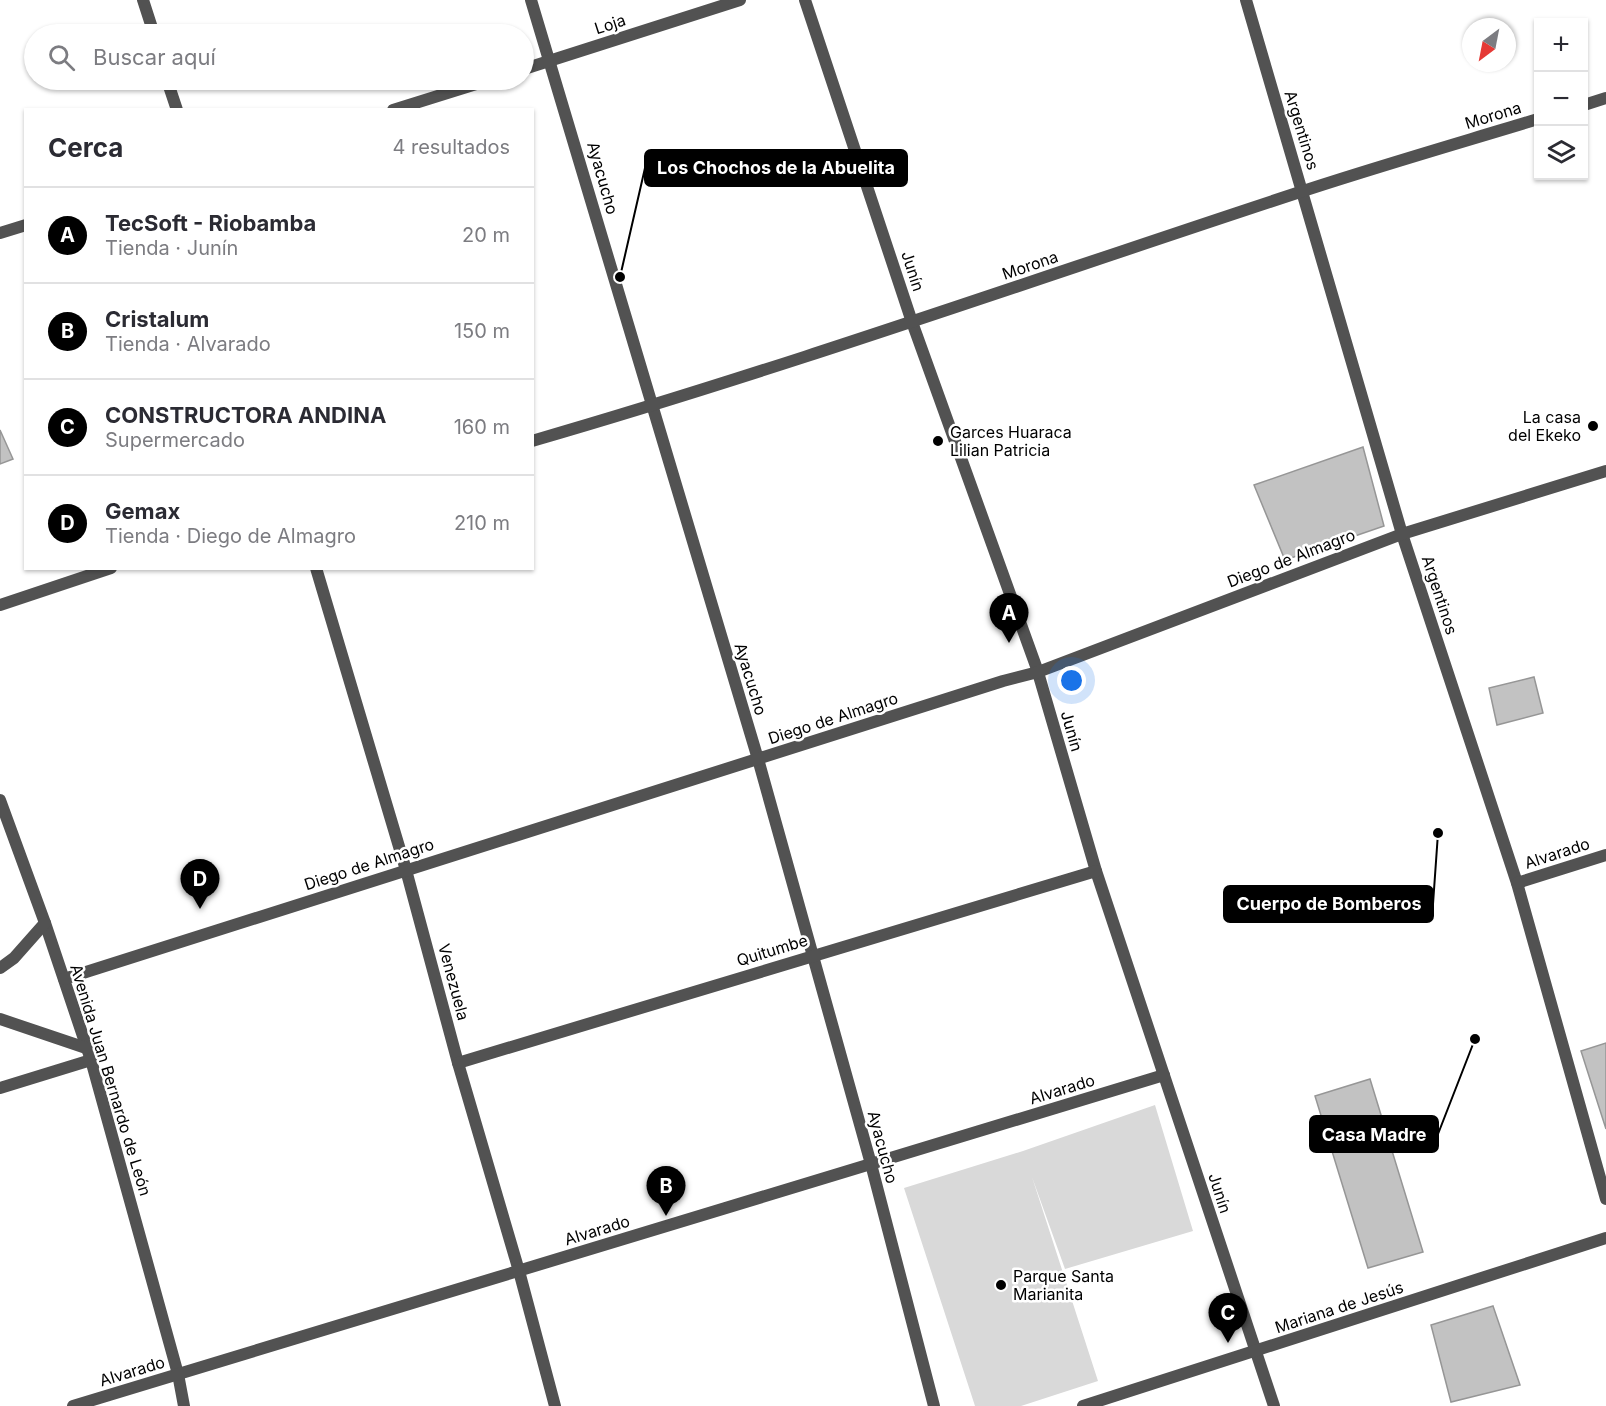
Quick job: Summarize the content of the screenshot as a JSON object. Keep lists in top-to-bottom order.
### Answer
{
  "streets": {
    "street": [
      "Loja",
      "Morona",
      "Argentinos",
      "Ayacucho",
      "Junín",
      "Diego de Almagro",
      "Alvarado",
      "Quitumbe",
      "Venezuela",
      "Avenida Juan Bernardo de León",
      "Mariana de Jesús"
    ]
  },
  "crossings": [
    ["Loja", "Ayacucho"],
    ["Morona", "Argentinos"],
    ["Morona", "Ayacucho"],
    ["Morona", "Junín"],
    ["Argentinos", "Diego de Almagro"],
    ["Argentinos", "Alvarado"],
    ["Ayacucho", "Diego de Almagro"],
    ["Ayacucho", "Alvarado"],
    ["Ayacucho", "Quitumbe"],
    ["Junín", "Diego de Almagro"],
    ["Junín", "Alvarado"],
    ["Junín", "Quitumbe"],
    ["Junín", "Mariana de Jesús"],
    ["Diego de Almagro", "Venezuela"],
    ["Diego de Almagro", "Avenida Juan Bernardo de León"],
    ["Alvarado", "Venezuela"],
    ["Alvarado", "Avenida Juan Bernardo de León"],
    ["Quitumbe", "Venezuela"]
  ],
  "places": [
    "Los Chochos de la Abuelita",
    "La casa del Ekeko",
    "Garces Huaraca Lilian Patricia",
    "Cuerpo de Bomberos",
    "Casa Madre",
    "Parque Santa Marianita"
  ],
  "north": "bottom left",
  "page": {
    "map_buttons": ["+", "−"],
    "search": "Buscar aquí",
    "heading": ["Cerca", "4 resultados"],
    "list": [
      {
        "mark": "A",
        "name": "TecSoft - Riobamba",
        "note": "Tienda · Junín",
        "value": "20 m"
      },
      {
        "mark": "B",
        "name": "Cristalum",
        "note": "Tienda · Alvarado",
        "value": "150 m"
      },
      {
        "mark": "C",
        "name": "CONSTRUCTORA ANDINA",
        "note": "Supermercado",
        "value": "160 m"
      },
      {
        "mark": "D",
        "name": "Gemax",
        "note": "Tienda · Diego de Almagro",
        "value": "210 m"
      }
    ],
    "pins": [
      "A",
      "D",
      "B",
      "C"
    ]
  }
}
